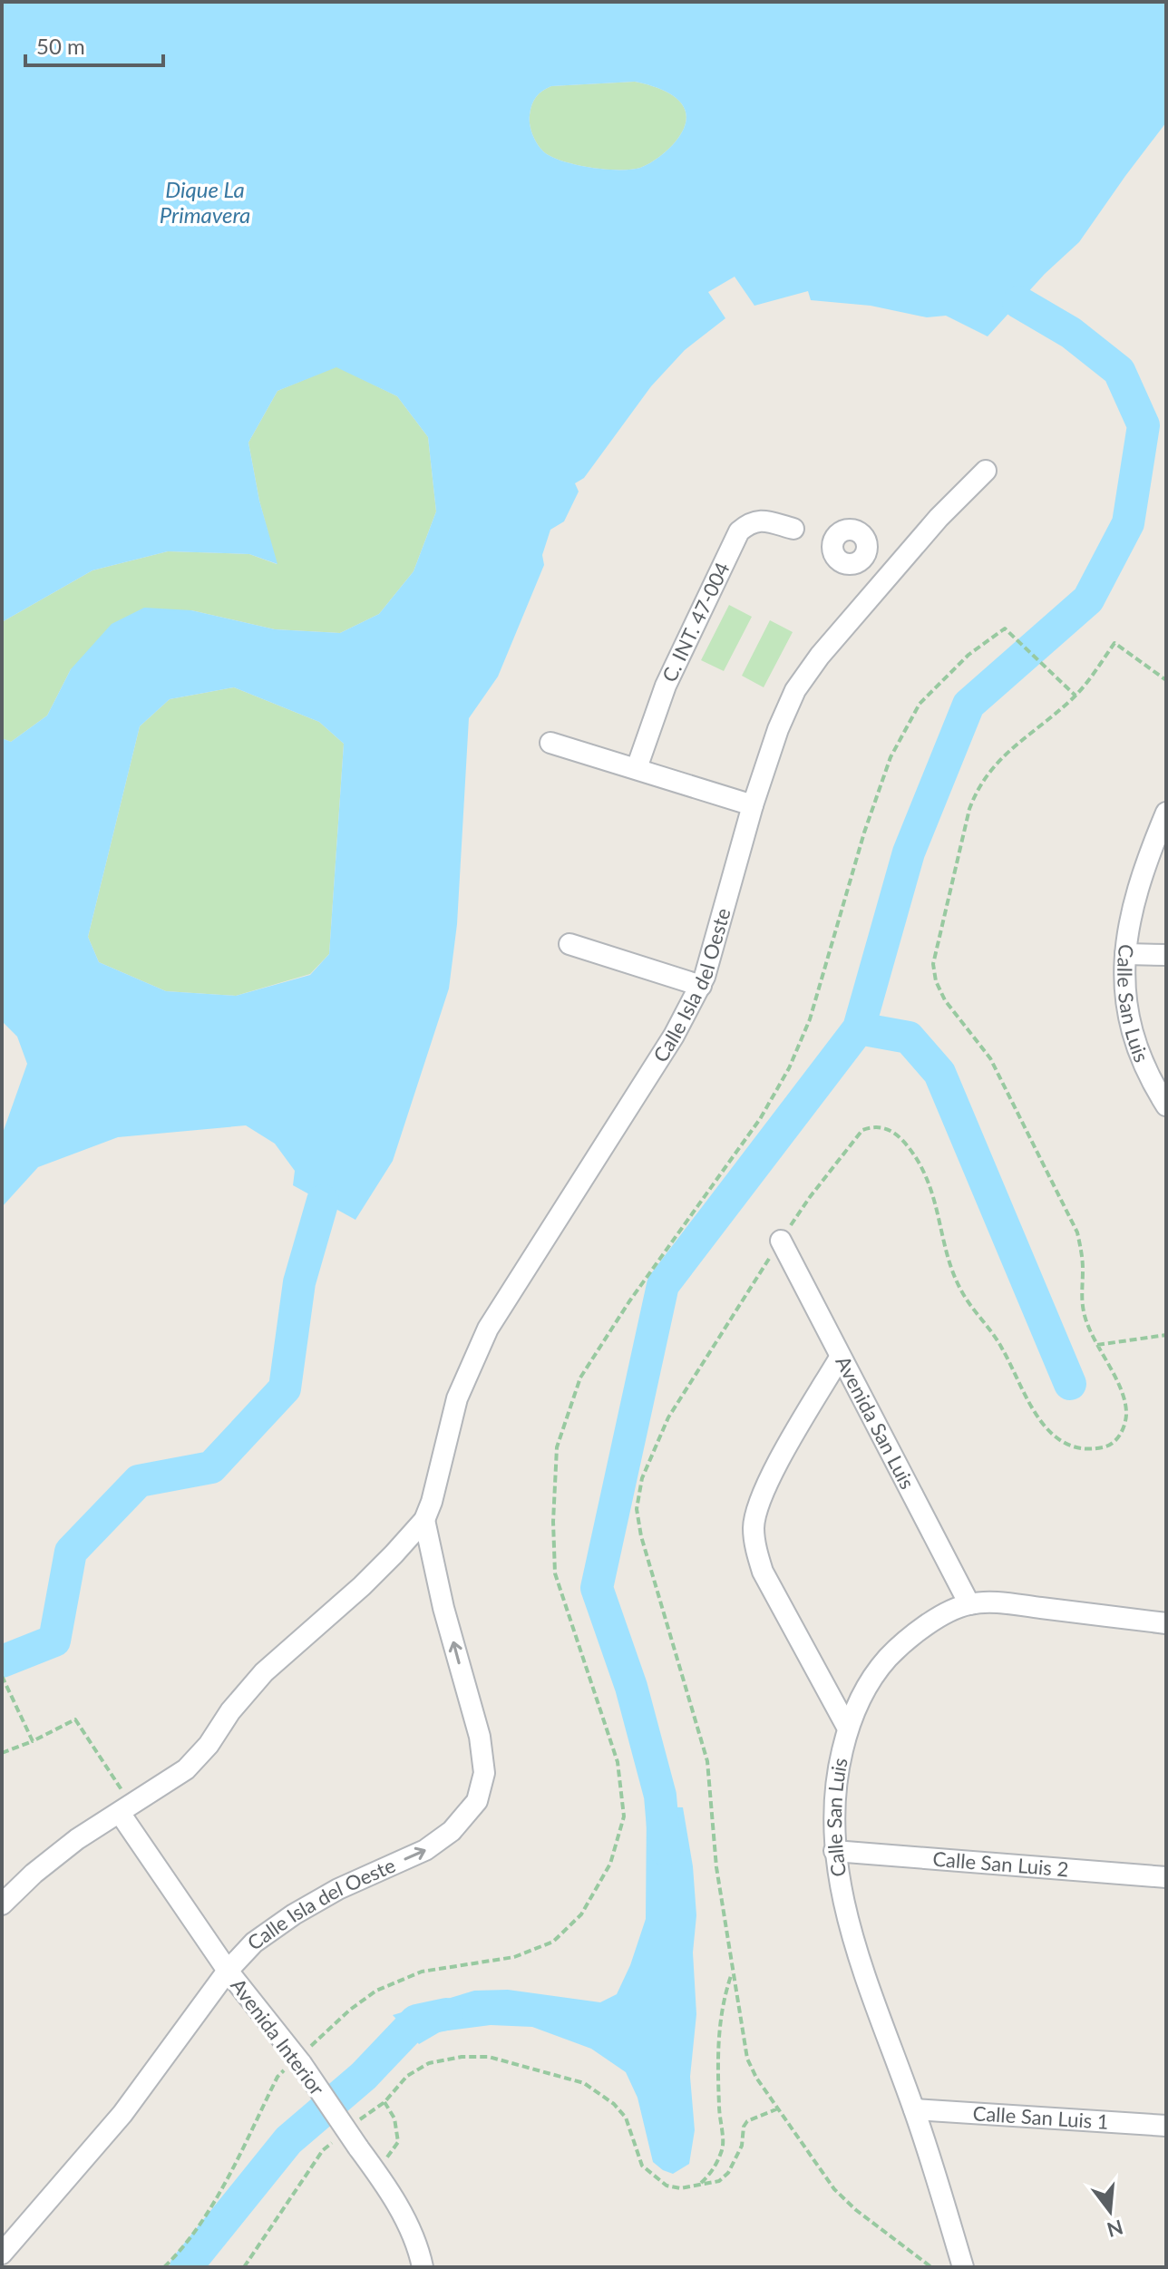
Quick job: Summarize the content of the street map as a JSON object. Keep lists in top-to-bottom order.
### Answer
{
  "streets": {
    "street": [
      "C. INT. 47-004",
      "Calle Isla del Oeste",
      "Calle San Luis",
      "Avenida San Luis",
      "Calle San Luis 2",
      "Avenida Interior",
      "Calle San Luis 1"
    ]
  },
  "crossings": [
    ["Calle Isla del Oeste", "Avenida Interior"],
    ["Calle San Luis", "Avenida San Luis"],
    ["Calle San Luis", "Calle San Luis 2"],
    ["Calle San Luis", "Calle San Luis 1"]
  ],
  "water": ["Dique La Primavera"],
  "scale_bar": "50 m",
  "north": "bottom"
}
